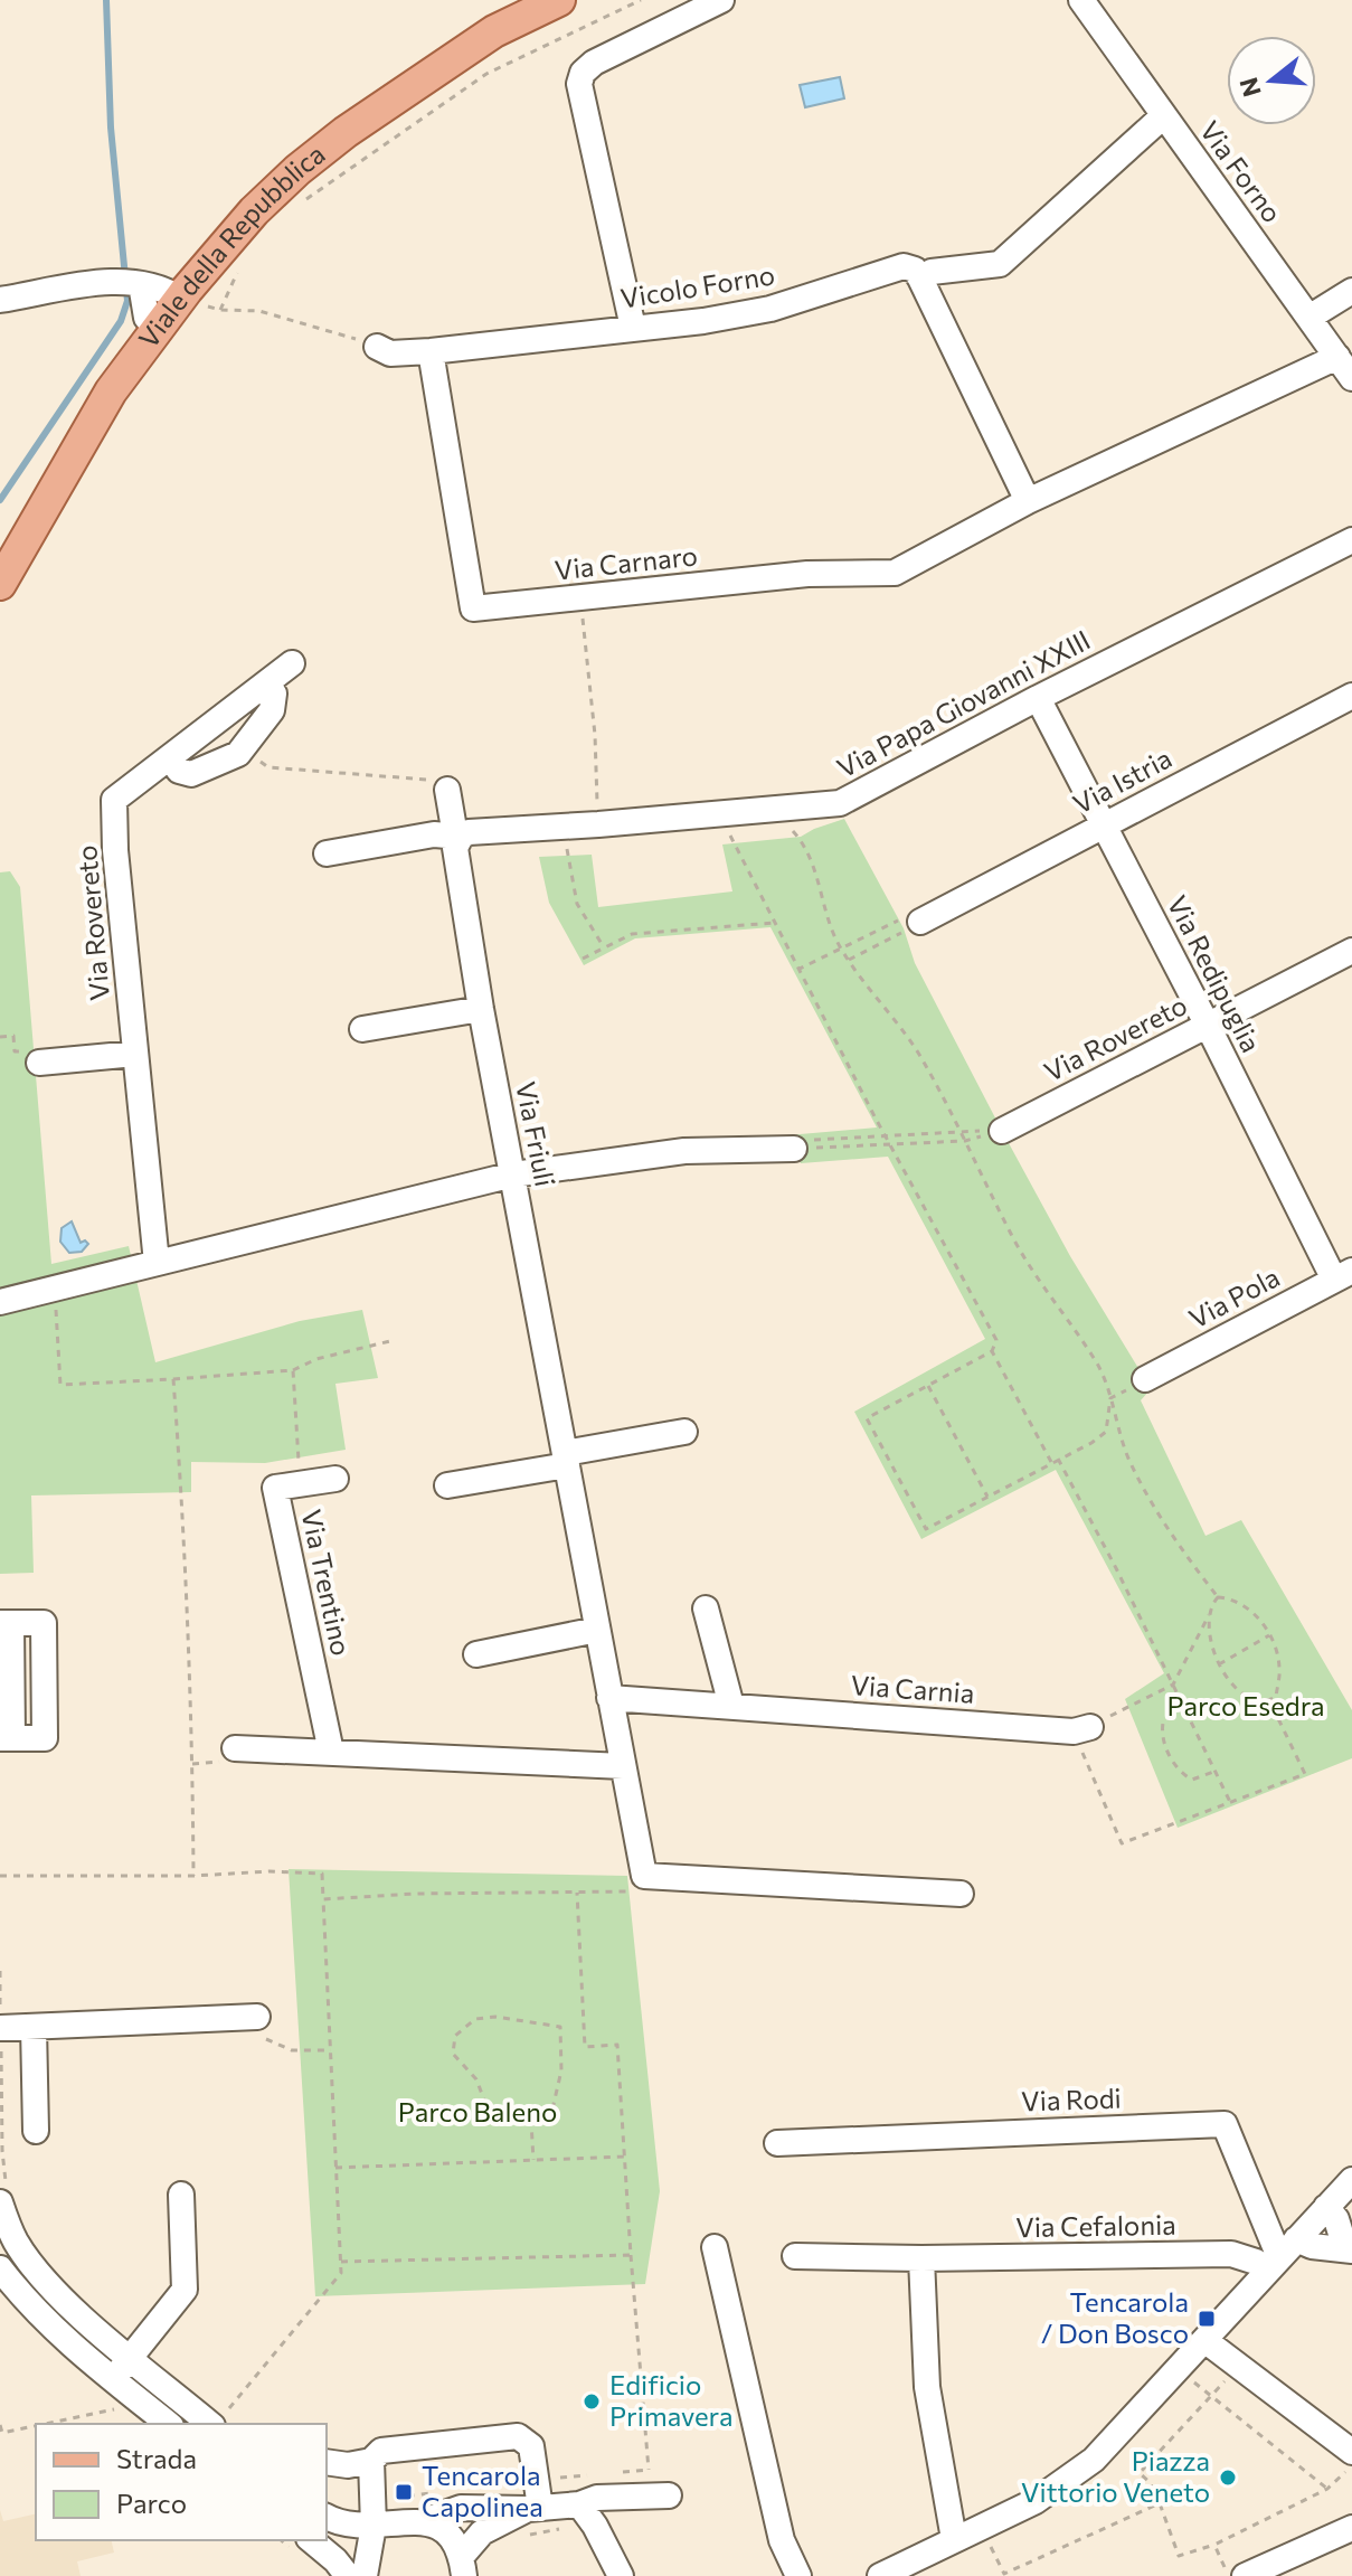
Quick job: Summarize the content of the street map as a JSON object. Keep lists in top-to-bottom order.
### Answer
{
  "streets": {
    "main road": ["Viale della Repubblica"],
    "street": [
      "Via Forno",
      "Vicolo Forno",
      "Via Carnaro",
      "Via Papa Giovanni XXIII",
      "Via Istria",
      "Via Rovereto",
      "Via Redipuglia",
      "Via Friuli",
      "Via Pola",
      "Via Trentino",
      "Via Carnia",
      "Via Rodi",
      "Via Cefalonia"
    ]
  },
  "crossings": [
    ["Via Forno", "Vicolo Forno"],
    ["Via Forno", "Via Carnaro"],
    ["Vicolo Forno", "Via Carnaro"],
    ["Via Papa Giovanni XXIII", "Via Redipuglia"],
    ["Via Papa Giovanni XXIII", "Via Friuli"],
    ["Via Istria", "Via Redipuglia"],
    ["Via Rovereto", "Via Redipuglia"],
    ["Via Redipuglia", "Via Pola"],
    ["Via Friuli", "Via Carnia"],
    ["Via Rodi", "Via Cefalonia"]
  ],
  "parks": ["Parco Esedra", "Parco Baleno"],
  "places": {
    "transit": ["Tencarola / Don Bosco", "Tencarola Capolinea"],
    "other": ["Edificio Primavera", "Piazza Vittorio Veneto"]
  },
  "legend": ["Strada", "Parco"],
  "north": "left"
}
